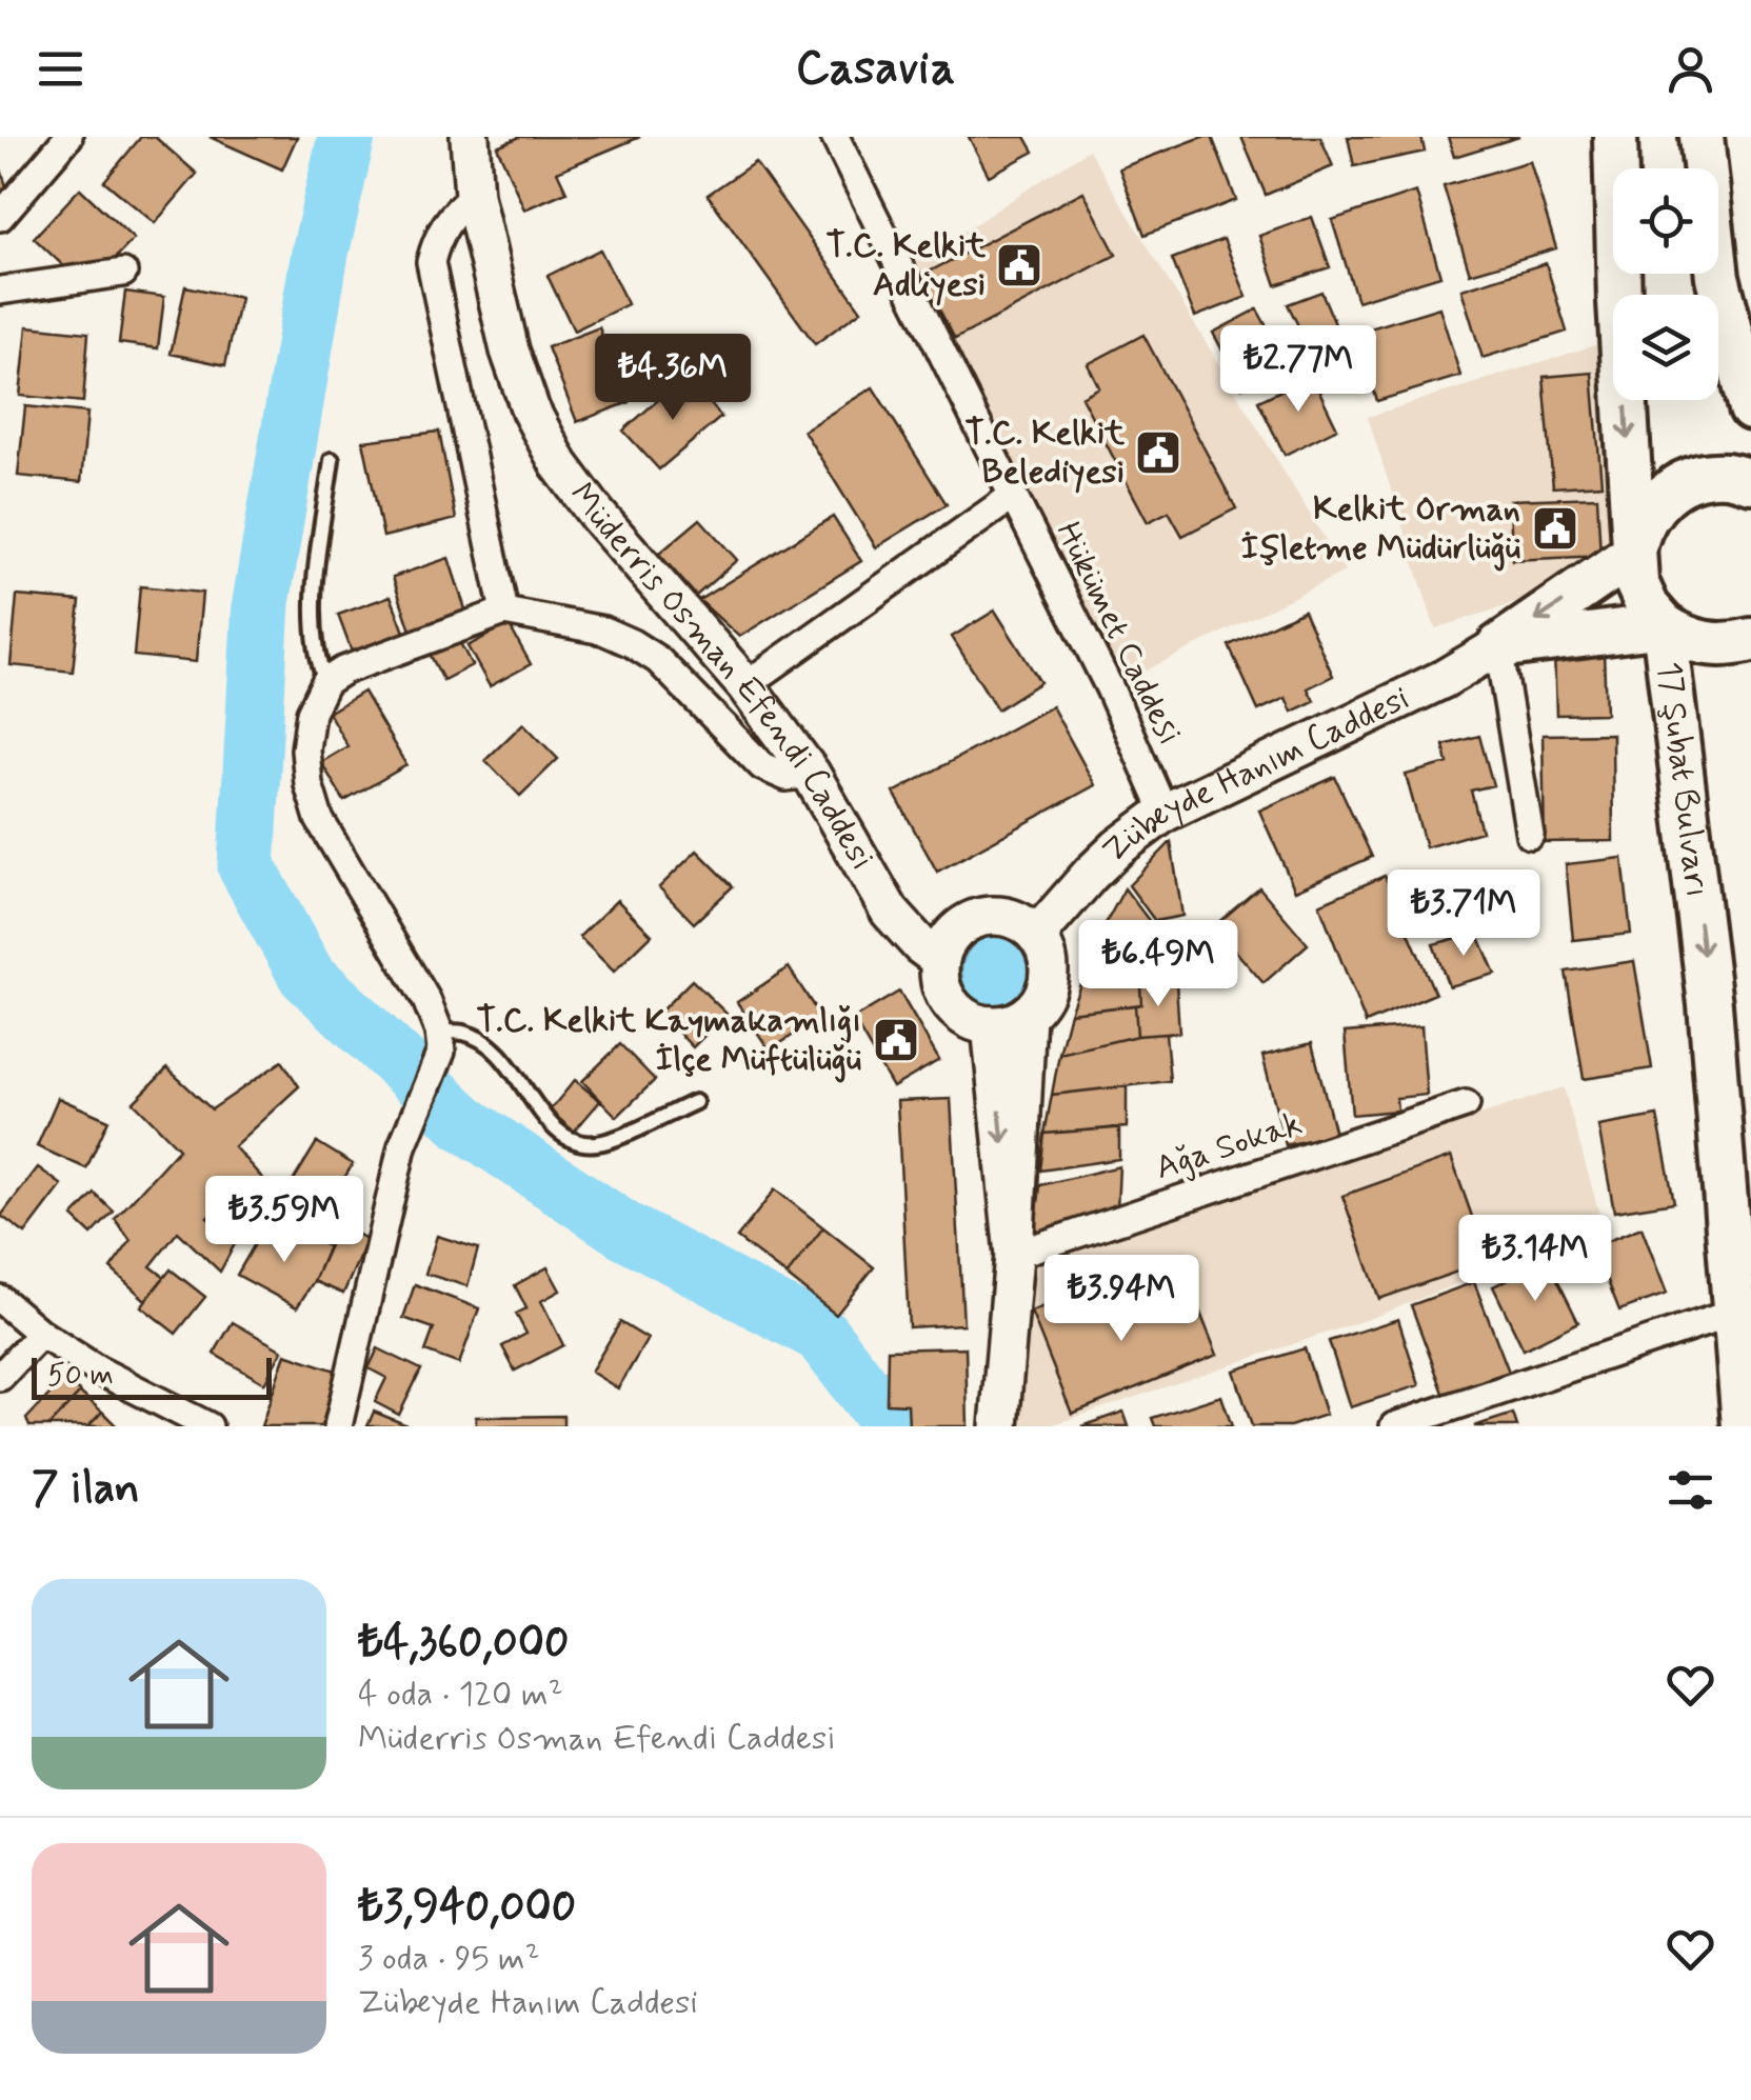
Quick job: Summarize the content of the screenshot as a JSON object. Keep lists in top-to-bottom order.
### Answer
{
  "streets": {
    "highway": ["17 Şubat Bulvarı", "Zübeyde Hanım Caddesi"],
    "main road": ["Müderris Osman Efendi Caddesi"],
    "street": ["Hükümet Caddesi", "Ağa Sokak"]
  },
  "crossings": [
    ["Hükümet Caddesi", "Müderris Osman Efendi Caddesi"],
    ["Hükümet Caddesi", "Zübeyde Hanım Caddesi"],
    ["Müderris Osman Efendi Caddesi", "Zübeyde Hanım Caddesi"],
    ["17 Şubat Bulvarı", "Zübeyde Hanım Caddesi"]
  ],
  "one_way": ["17 Şubat Bulvarı"],
  "places": {
    "public building": [
      "T.C. Kelkit Adliyesi",
      "T.C. Kelkit Belediyesi",
      "Kelkit Orman İşletme Müdürlüğü",
      "T.C. Kelkit Kaymakamlığı İlçe Müftülüğü"
    ]
  },
  "scale_bar": "50 m",
  "page": {
    "header": "Casavia",
    "price": [
      "₺2.77M",
      "₺4.36M",
      "₺3.71M",
      "₺6.49M",
      "₺3.59M",
      "₺3.14M",
      "₺3.94M"
    ],
    "scale": "50 m",
    "heading": "7 ilan",
    "list": [
      {
        "name": "₺4,360,000",
        "note": "4 oda · 120 m² · Müderris Osman Efendi Caddesi"
      },
      {
        "name": "₺3,940,000",
        "note": "3 oda · 95 m² · Zübeyde Hanım Caddesi"
      }
    ]
  }
}
